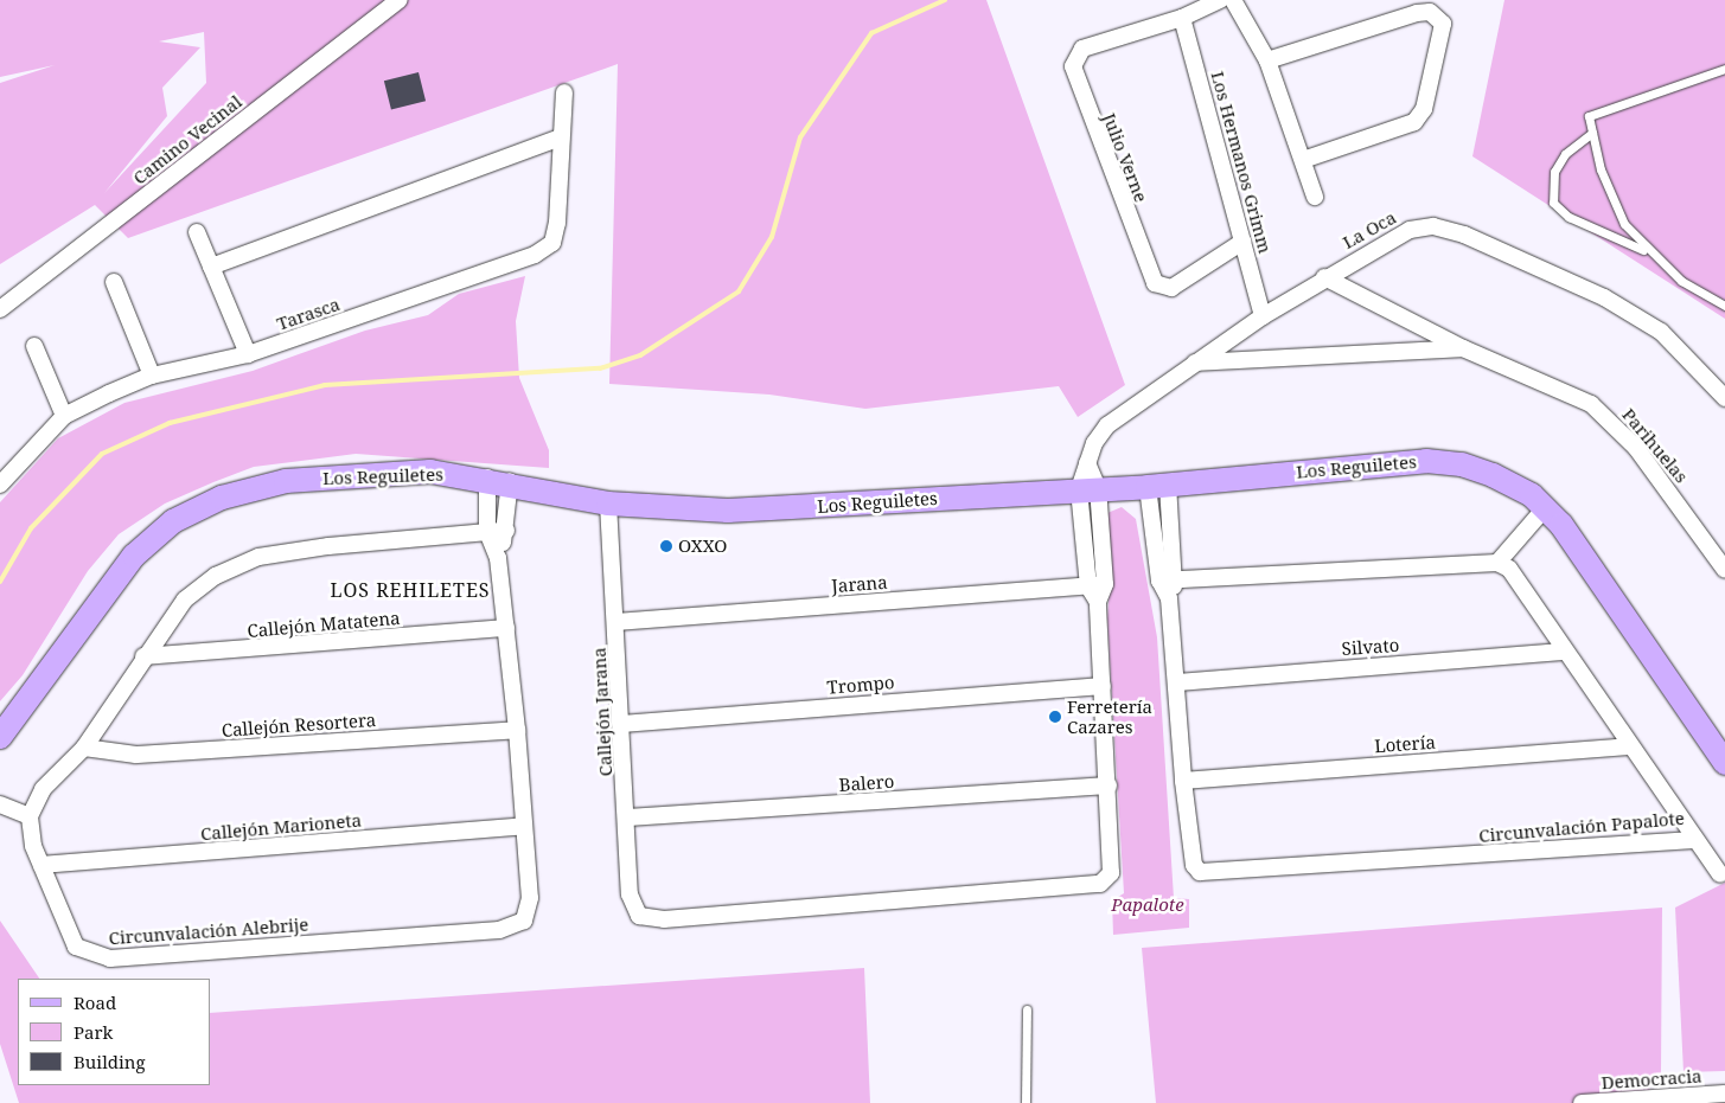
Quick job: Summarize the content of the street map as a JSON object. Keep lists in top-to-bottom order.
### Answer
{
  "streets": {
    "street": [
      "Camino Vecinal",
      "Julio Verne",
      "Los Hermanos Grimm",
      "La Oca",
      "Tarasca",
      "Parihuelas",
      "Los Reguiletes",
      "Jarana",
      "Callejón Matatena",
      "Silvato",
      "Trompo",
      "Callejón Jarana",
      "Callejón Resortera",
      "Lotería",
      "Balero",
      "Callejón Marioneta",
      "Circunvalación Papalote",
      "Circunvalación Alebrije",
      "Democracia"
    ]
  },
  "crossings": [
    ["Julio Verne", "Los Hermanos Grimm"],
    ["Los Hermanos Grimm", "La Oca"],
    ["La Oca", "Parihuelas"],
    ["La Oca", "Los Reguiletes"],
    ["Los Reguiletes", "Callejón Jarana"],
    ["Los Reguiletes", "Circunvalación Alebrije"],
    ["Jarana", "Callejón Jarana"],
    ["Callejón Matatena", "Circunvalación Alebrije"],
    ["Silvato", "Circunvalación Papalote"],
    ["Trompo", "Callejón Jarana"],
    ["Callejón Jarana", "Balero"],
    ["Callejón Resortera", "Circunvalación Alebrije"],
    ["Lotería", "Circunvalación Papalote"],
    ["Callejón Marioneta", "Circunvalación Alebrije"]
  ],
  "districts": ["LOS REHILETES"],
  "parks": ["Papalote"],
  "places": ["OXXO", "Ferretería Cazares"],
  "legend": ["Road", "Park", "Building"]
}
